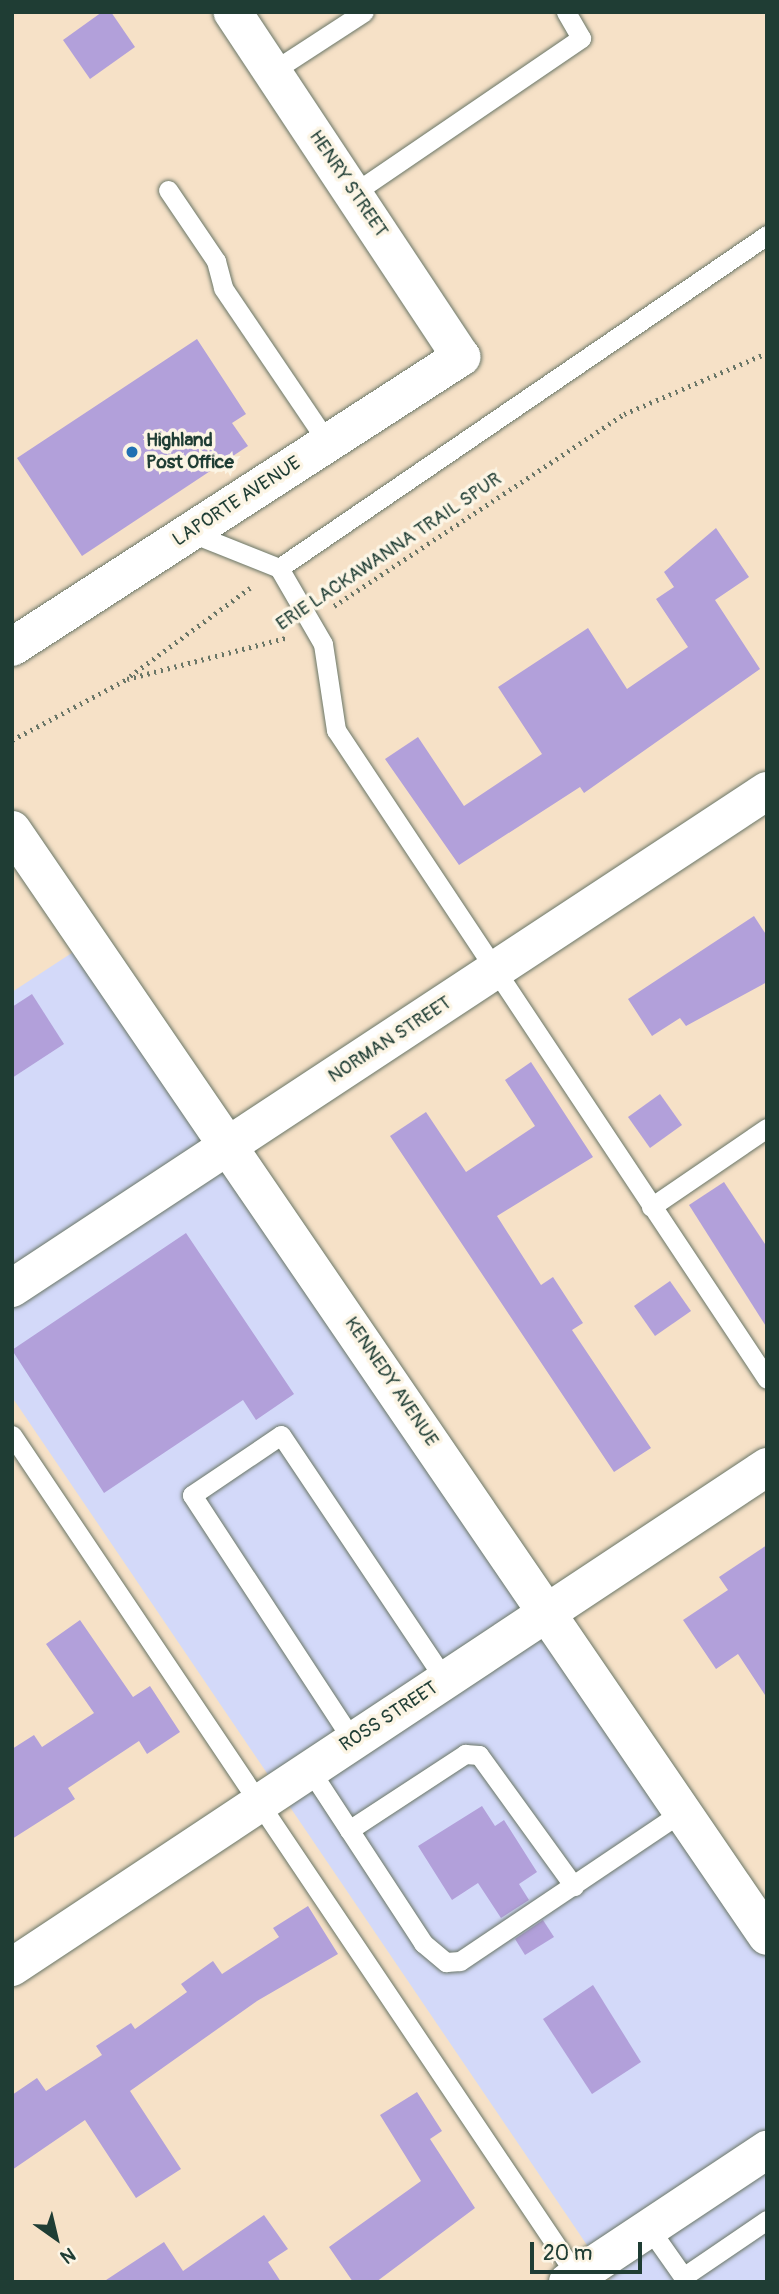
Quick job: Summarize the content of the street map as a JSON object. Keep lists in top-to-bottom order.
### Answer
{
  "streets": {
    "street": [
      "HENRY STREET",
      "LAPORTE AVENUE",
      "NORMAN STREET",
      "KENNEDY AVENUE",
      "ROSS STREET"
    ],
    "path": ["ERIE LACKAWANNA TRAIL SPUR"]
  },
  "crossings": [
    ["HENRY STREET", "LAPORTE AVENUE"],
    ["NORMAN STREET", "KENNEDY AVENUE"],
    ["KENNEDY AVENUE", "ROSS STREET"]
  ],
  "places": ["Highland Post Office"],
  "scale_bar": "20 m",
  "north": "bottom right"
}
